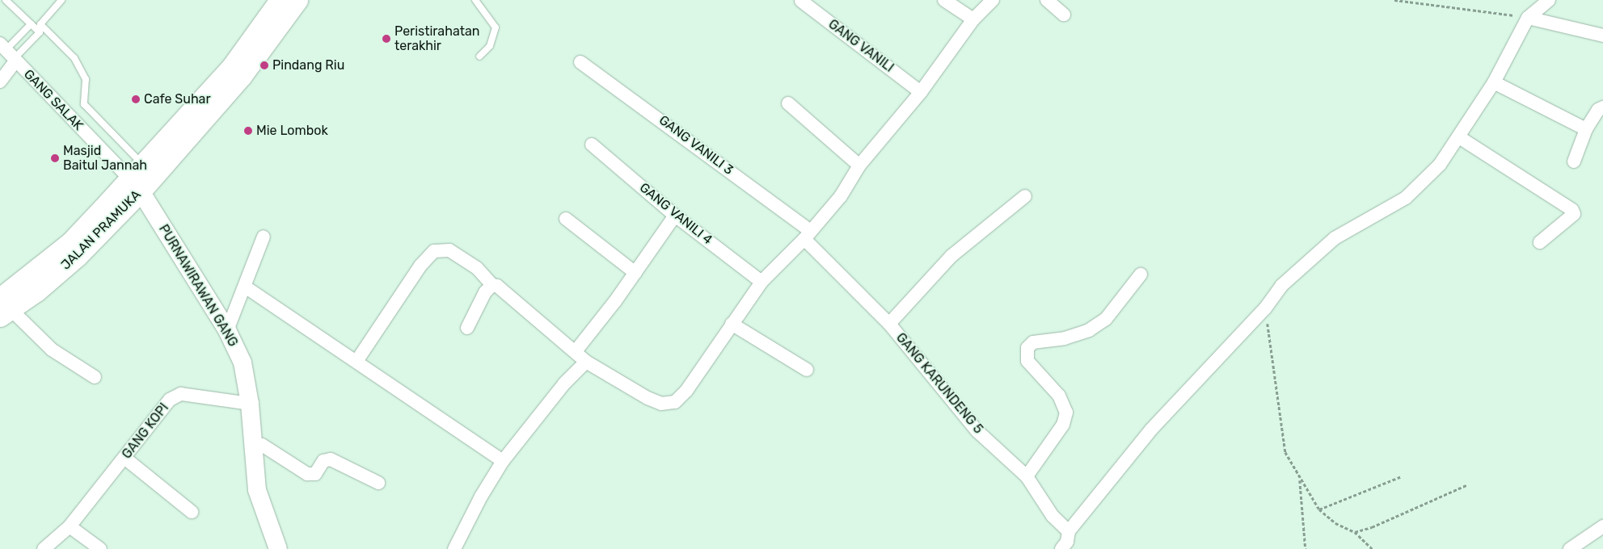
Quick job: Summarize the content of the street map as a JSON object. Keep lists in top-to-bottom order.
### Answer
{
  "streets": {
    "main road": ["JALAN PRAMUKA"],
    "street": [
      "GANG VANILI",
      "GANG SALAK",
      "GANG VANILI 3",
      "GANG VANILI 4",
      "PURNAWIRAWAN GANG",
      "GANG KARUNDENG 5",
      "GANG KOPI"
    ]
  },
  "crossings": [
    ["GANG SALAK", "JALAN PRAMUKA"],
    ["GANG SALAK", "PURNAWIRAWAN GANG"],
    ["GANG VANILI 3", "GANG KARUNDENG 5"],
    ["JALAN PRAMUKA", "PURNAWIRAWAN GANG"],
    ["PURNAWIRAWAN GANG", "GANG KOPI"]
  ],
  "places": [
    "Peristirahatan terakhir",
    "Pindang Riu",
    "Cafe Suhar",
    "Mie Lombok",
    "Masjid Baitul Jannah"
  ]
}
